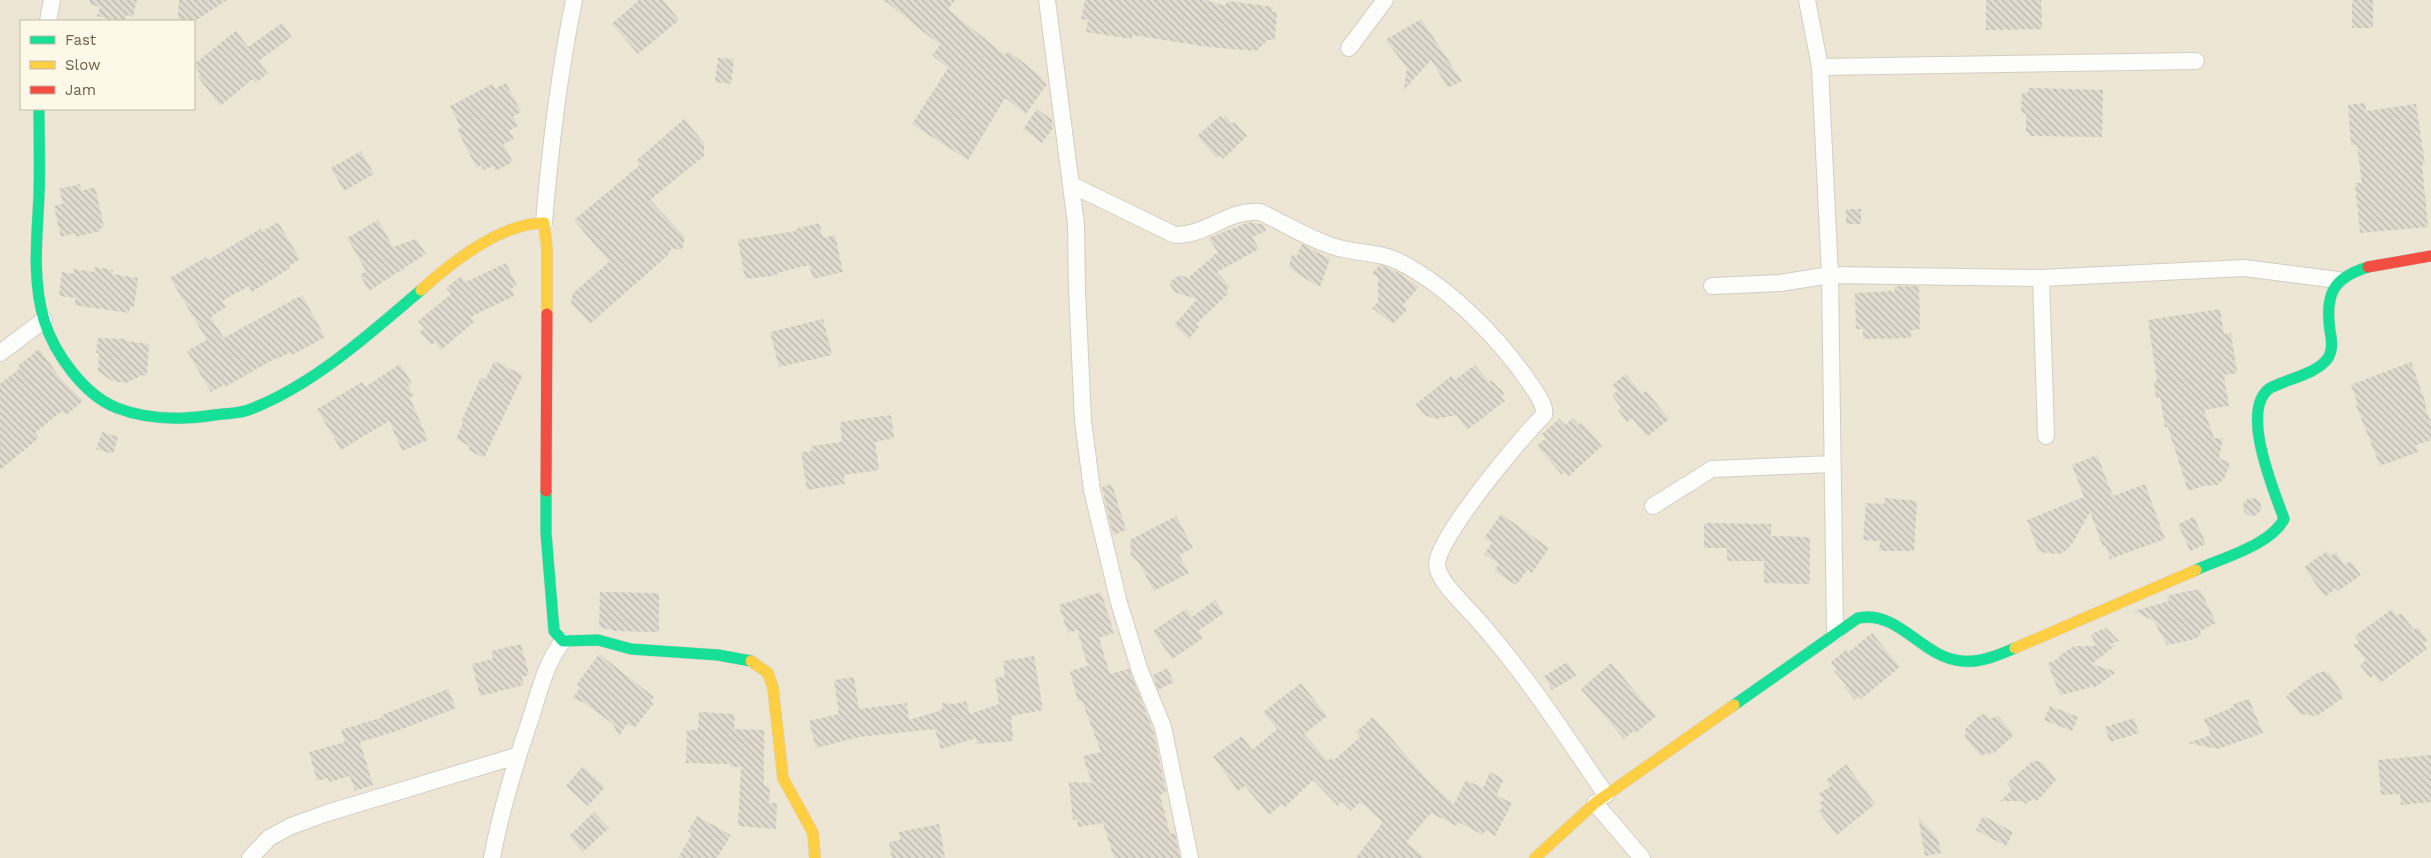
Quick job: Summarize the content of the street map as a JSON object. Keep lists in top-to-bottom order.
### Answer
{
  "legend": ["Fast", "Slow", "Jam"]
}
